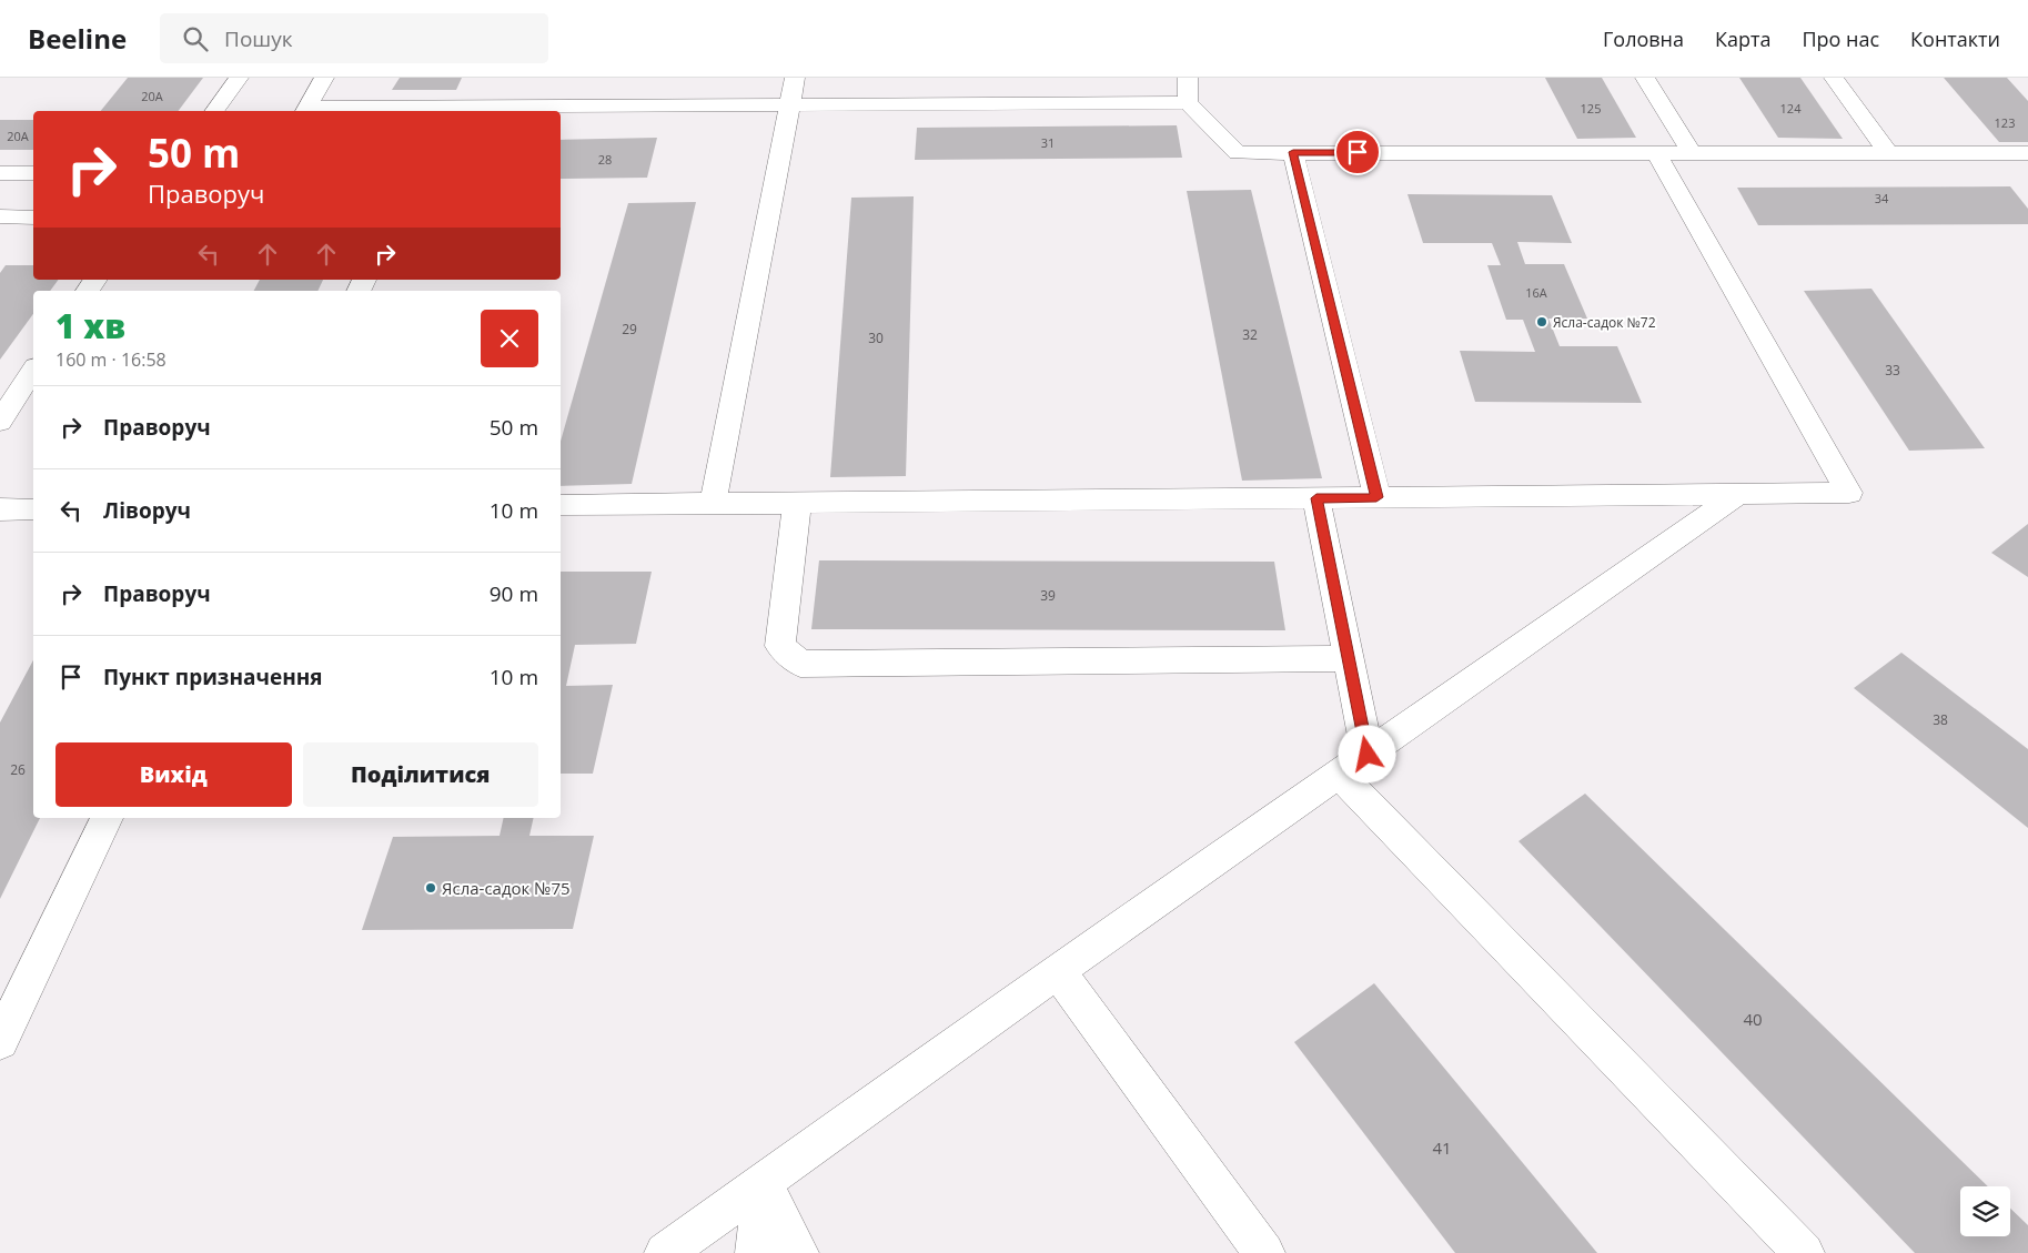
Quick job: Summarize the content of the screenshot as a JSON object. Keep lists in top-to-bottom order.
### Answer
{
  "places": ["Ясла-садок №72", "Ясла-садок №75"],
  "house_numbers": [
    "20А",
    "125",
    "124",
    "123",
    "20А",
    "31",
    "28",
    "34",
    "16А",
    "29",
    "32",
    "30",
    "33",
    "39",
    "38",
    "26",
    "40",
    "41"
  ],
  "page": {
    "header": "Beeline",
    "search": "Пошук",
    "nav": [
      "Головна",
      "Карта",
      "Про нас",
      "Контакти"
    ],
    "turn": ["50 m", "Праворуч"],
    "heading": ["1 хв", "160 m · 16:58"],
    "list": [
      {
        "name": "Праворуч",
        "value": "50 m"
      },
      {
        "name": "Ліворуч",
        "value": "10 m"
      },
      {
        "name": "Праворуч",
        "value": "90 m"
      },
      {
        "name": "Пункт призначення",
        "value": "10 m"
      }
    ],
    "buttons": ["Вихід", "Поділитися"]
  }
}
